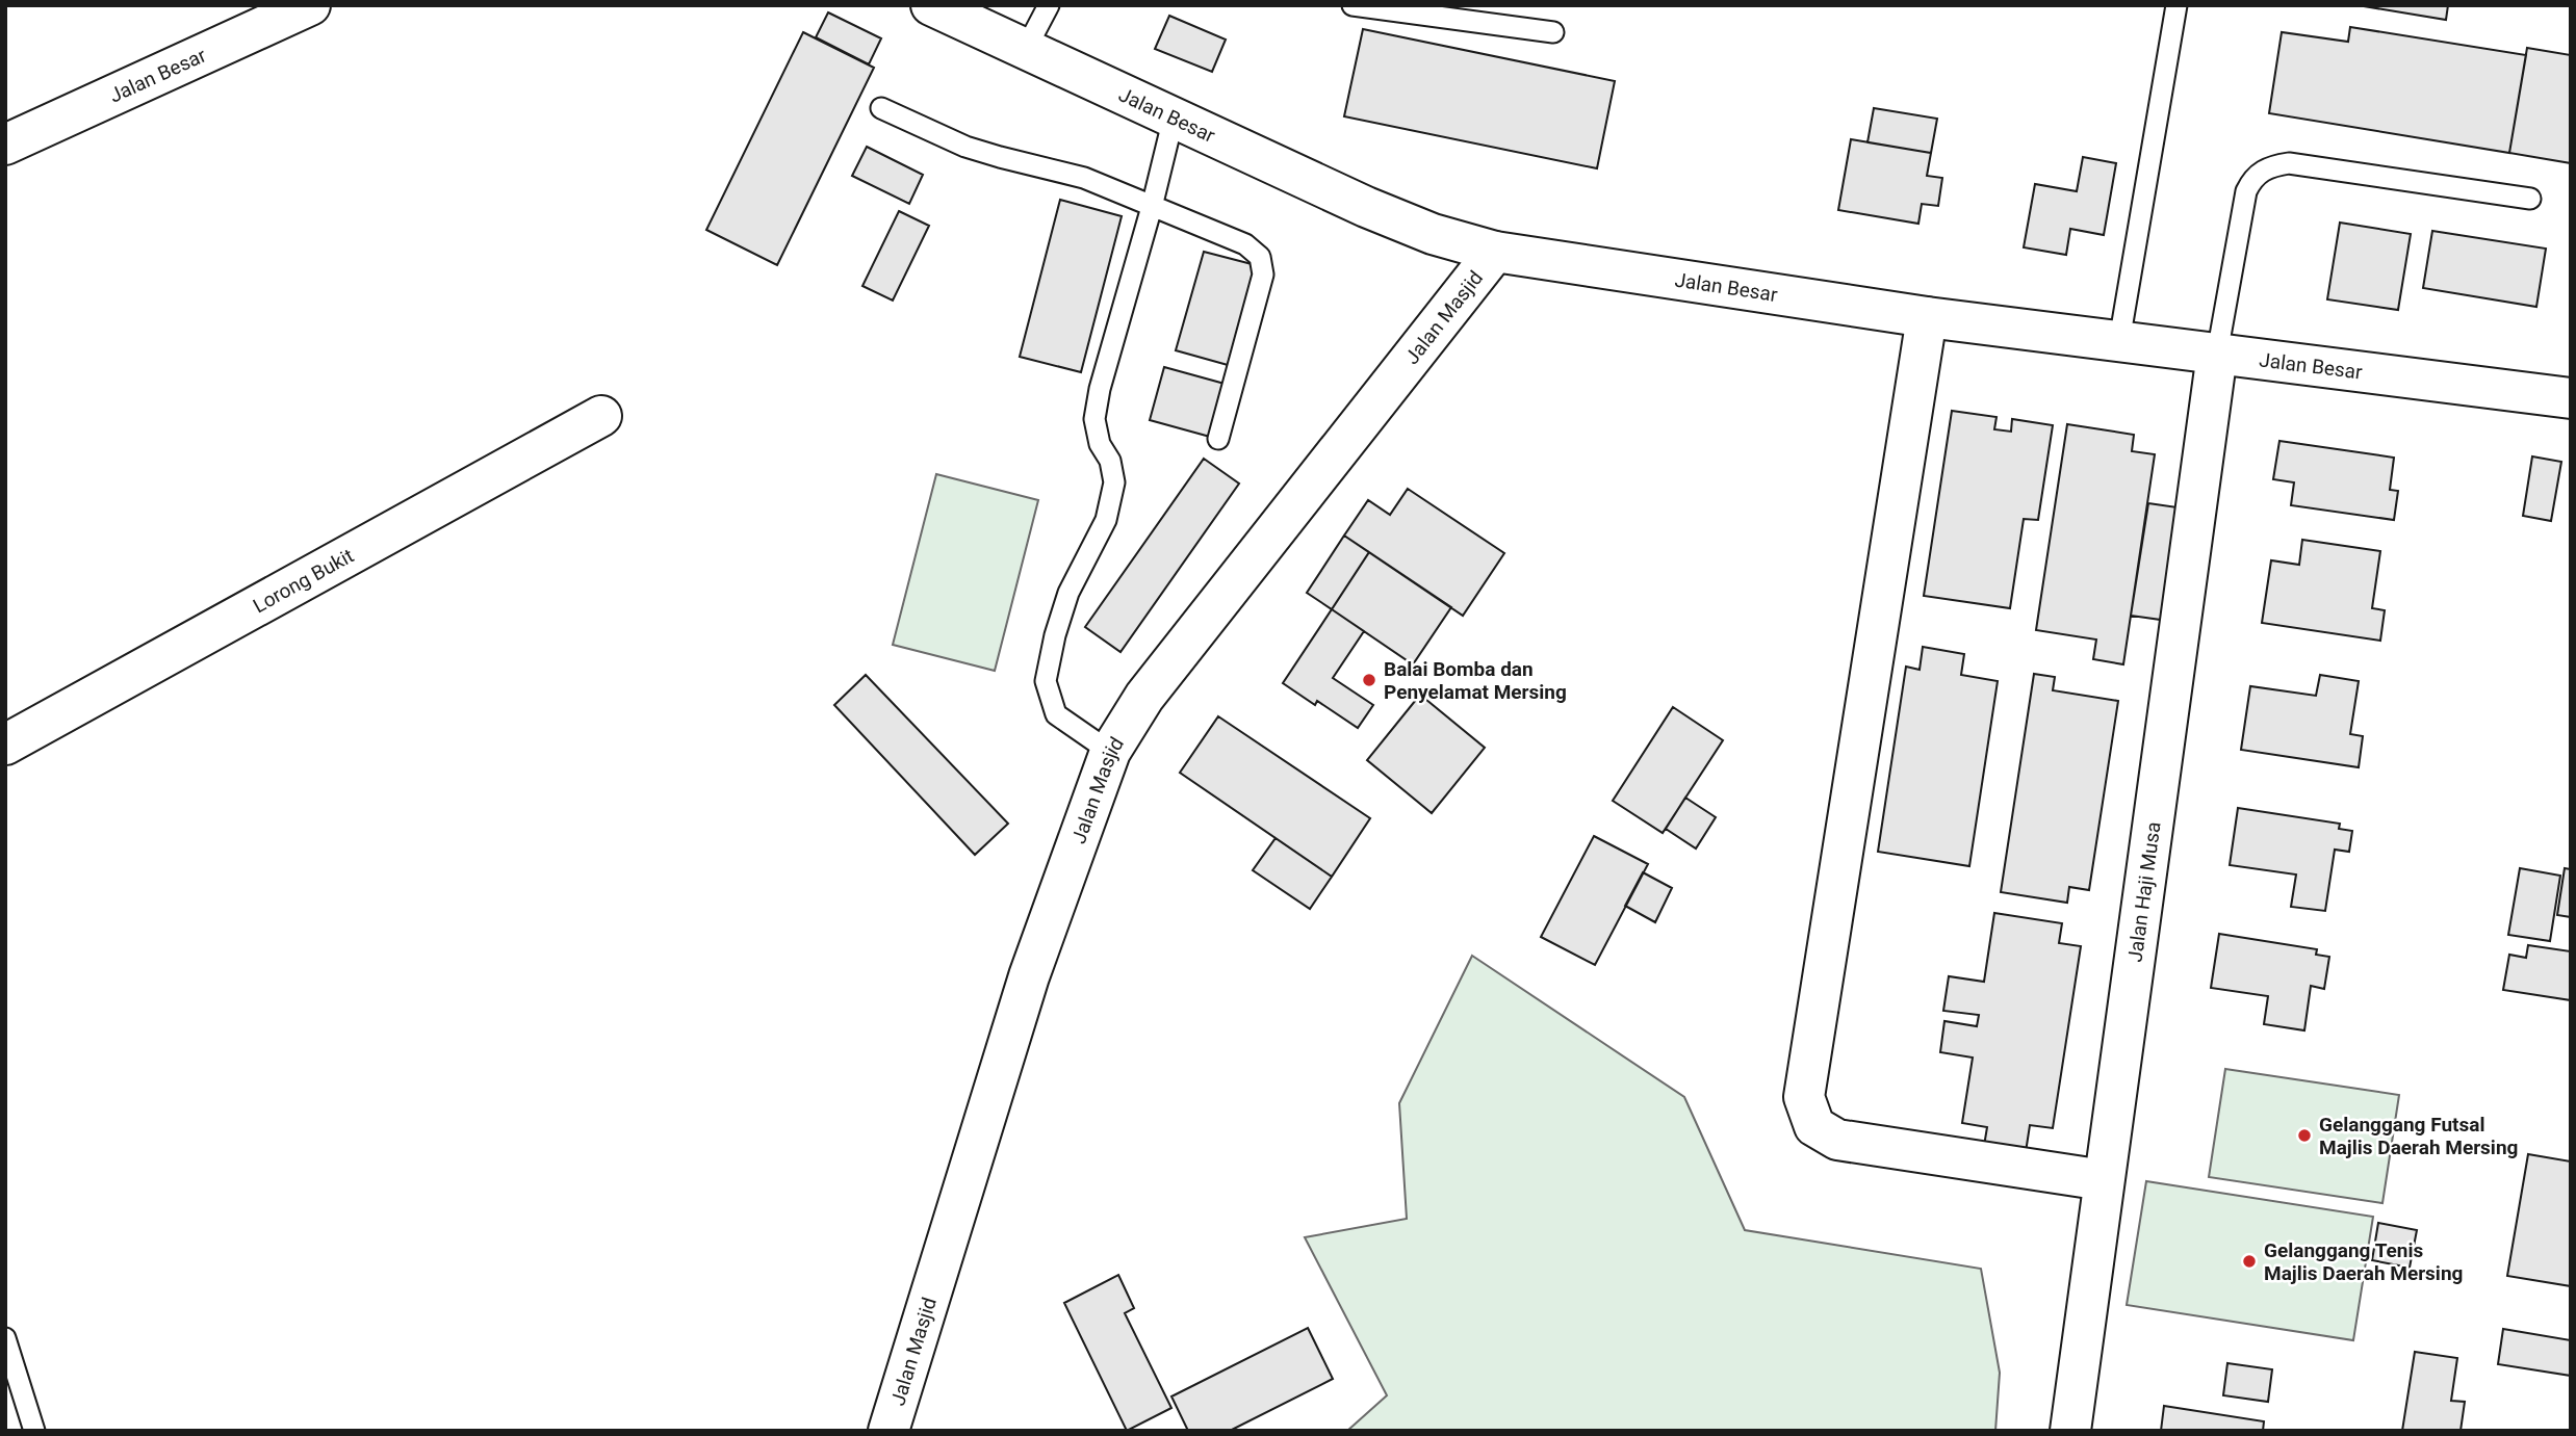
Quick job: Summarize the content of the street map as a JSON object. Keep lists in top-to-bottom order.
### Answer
{
  "streets": {
    "street": [
      "Jalan Besar",
      "Jalan Masjid",
      "Lorong Bukit",
      "Jalan Haji Musa"
    ]
  },
  "crossings": [
    ["Jalan Besar", "Jalan Masjid"],
    ["Jalan Besar", "Jalan Haji Musa"]
  ],
  "places": ["Balai Bomba dan Penyelamat Mersing", "Gelanggang Futsal Majlis Daerah Mersing", "Gelanggang Tenis Majlis Daerah Mersing"]
}
